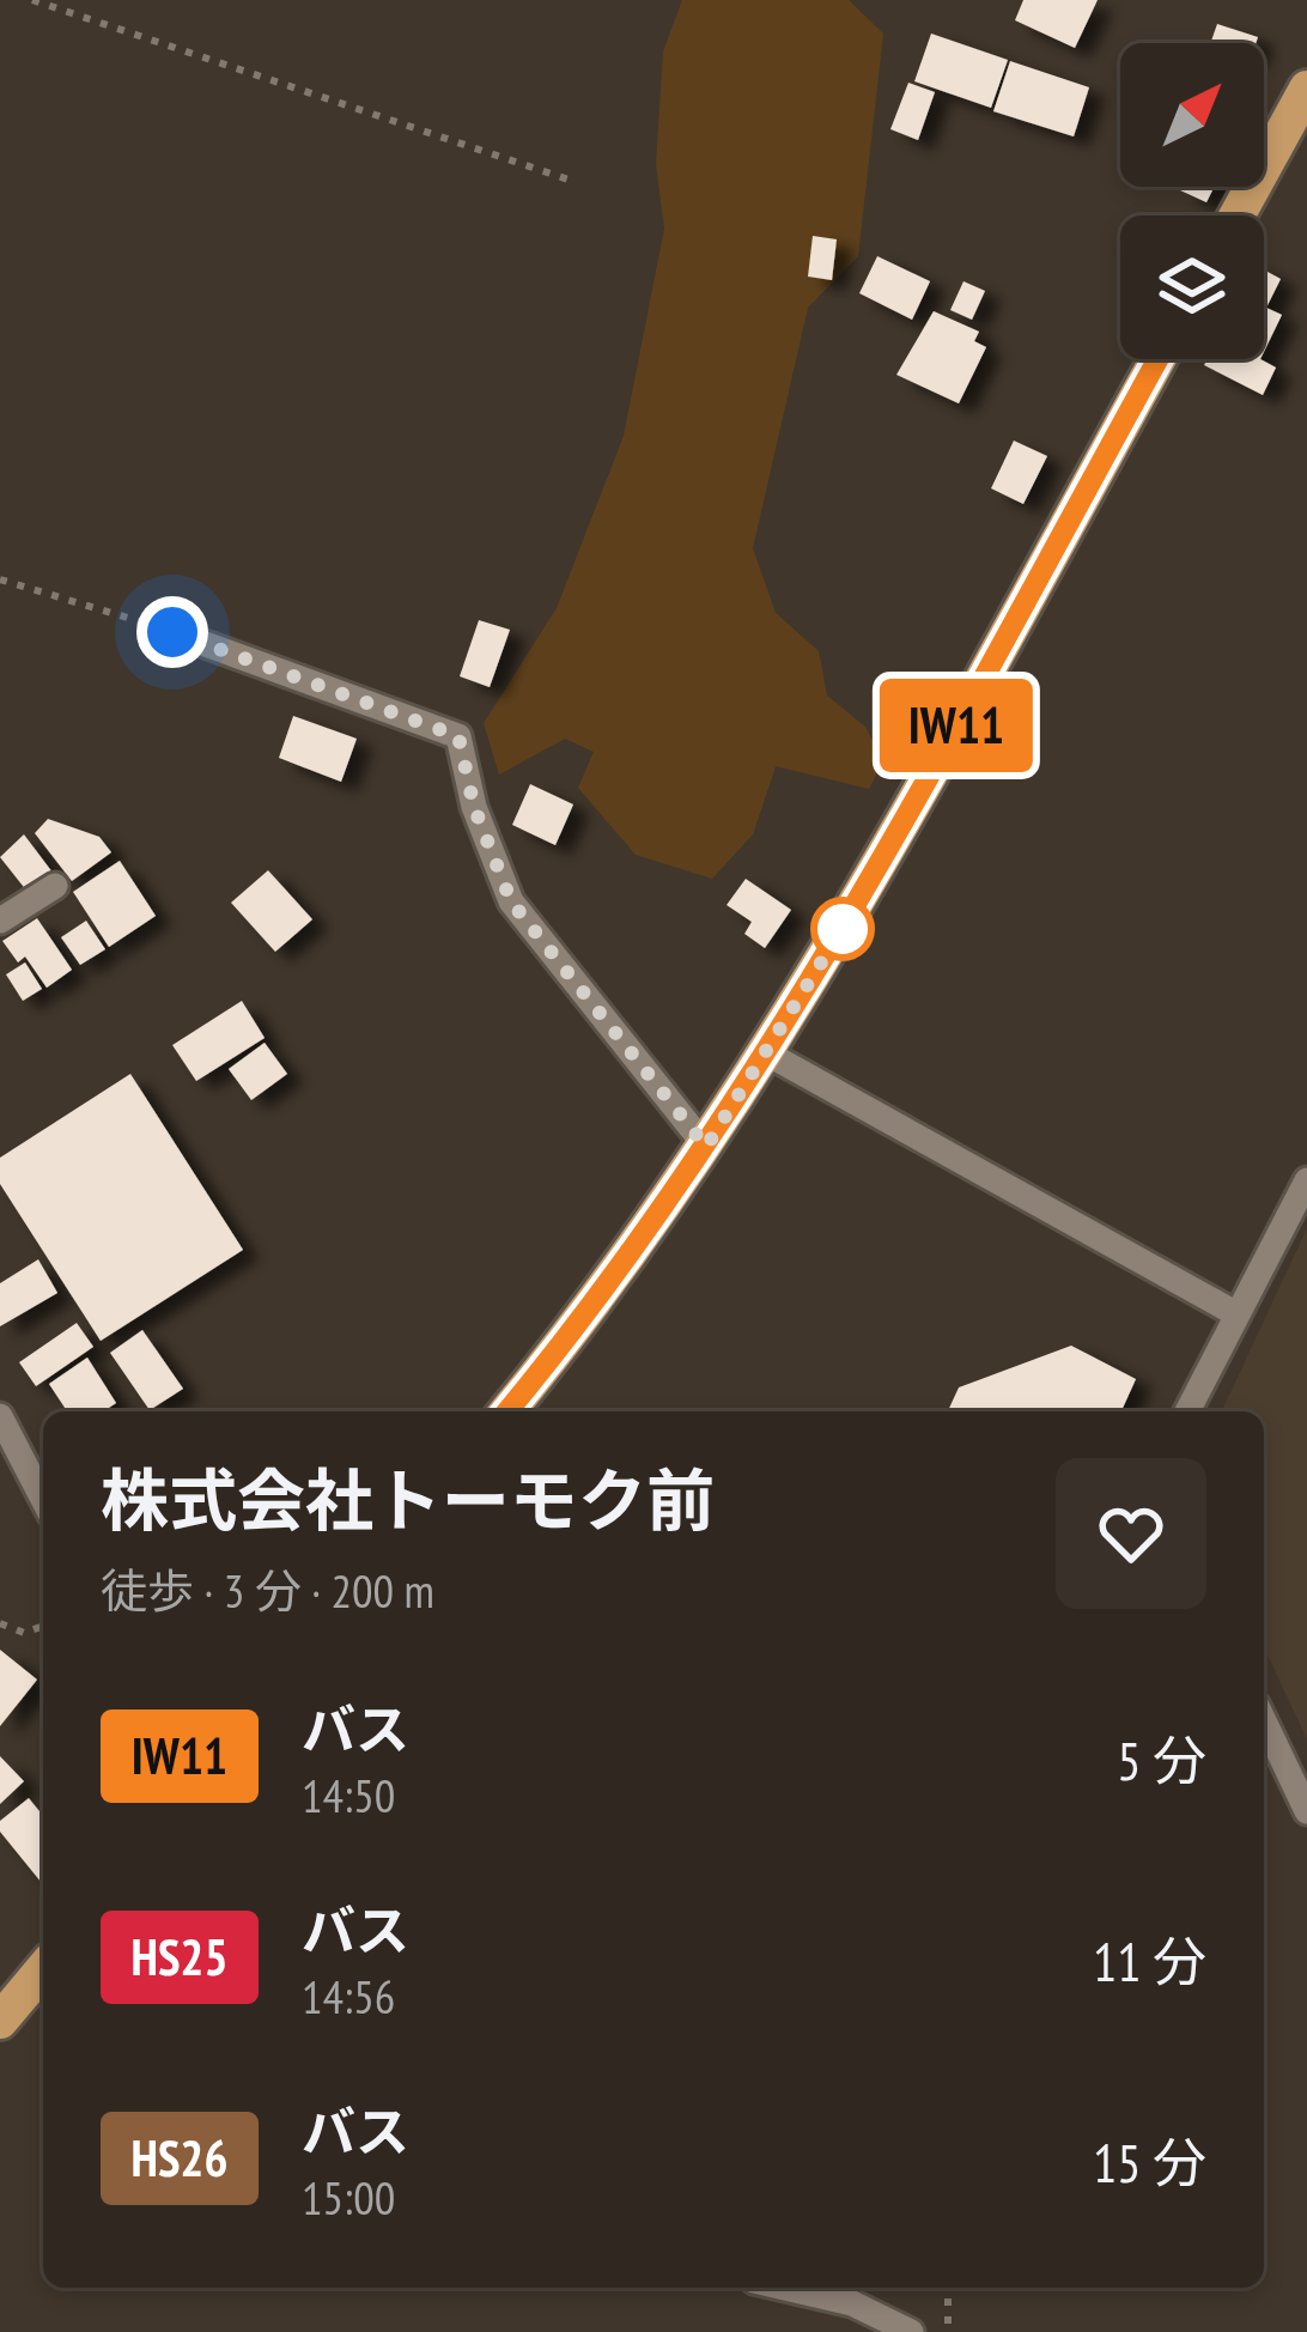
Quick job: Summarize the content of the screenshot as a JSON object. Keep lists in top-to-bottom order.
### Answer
{
  "lines": ["bus line IW11"],
  "north": "top right",
  "page": {
    "on_map": "IW11",
    "heading": ["株式会社トーモク前", "徒歩 · 3 分 · 200 m"],
    "list": [
      {
        "mark": "IW11",
        "name": "バス",
        "note": "14:50",
        "value": "5 分"
      },
      {
        "mark": "HS25",
        "name": "バス",
        "note": "14:56",
        "value": "11 分"
      },
      {
        "mark": "HS26",
        "name": "バス",
        "note": "15:00",
        "value": "15 分"
      }
    ]
  }
}
